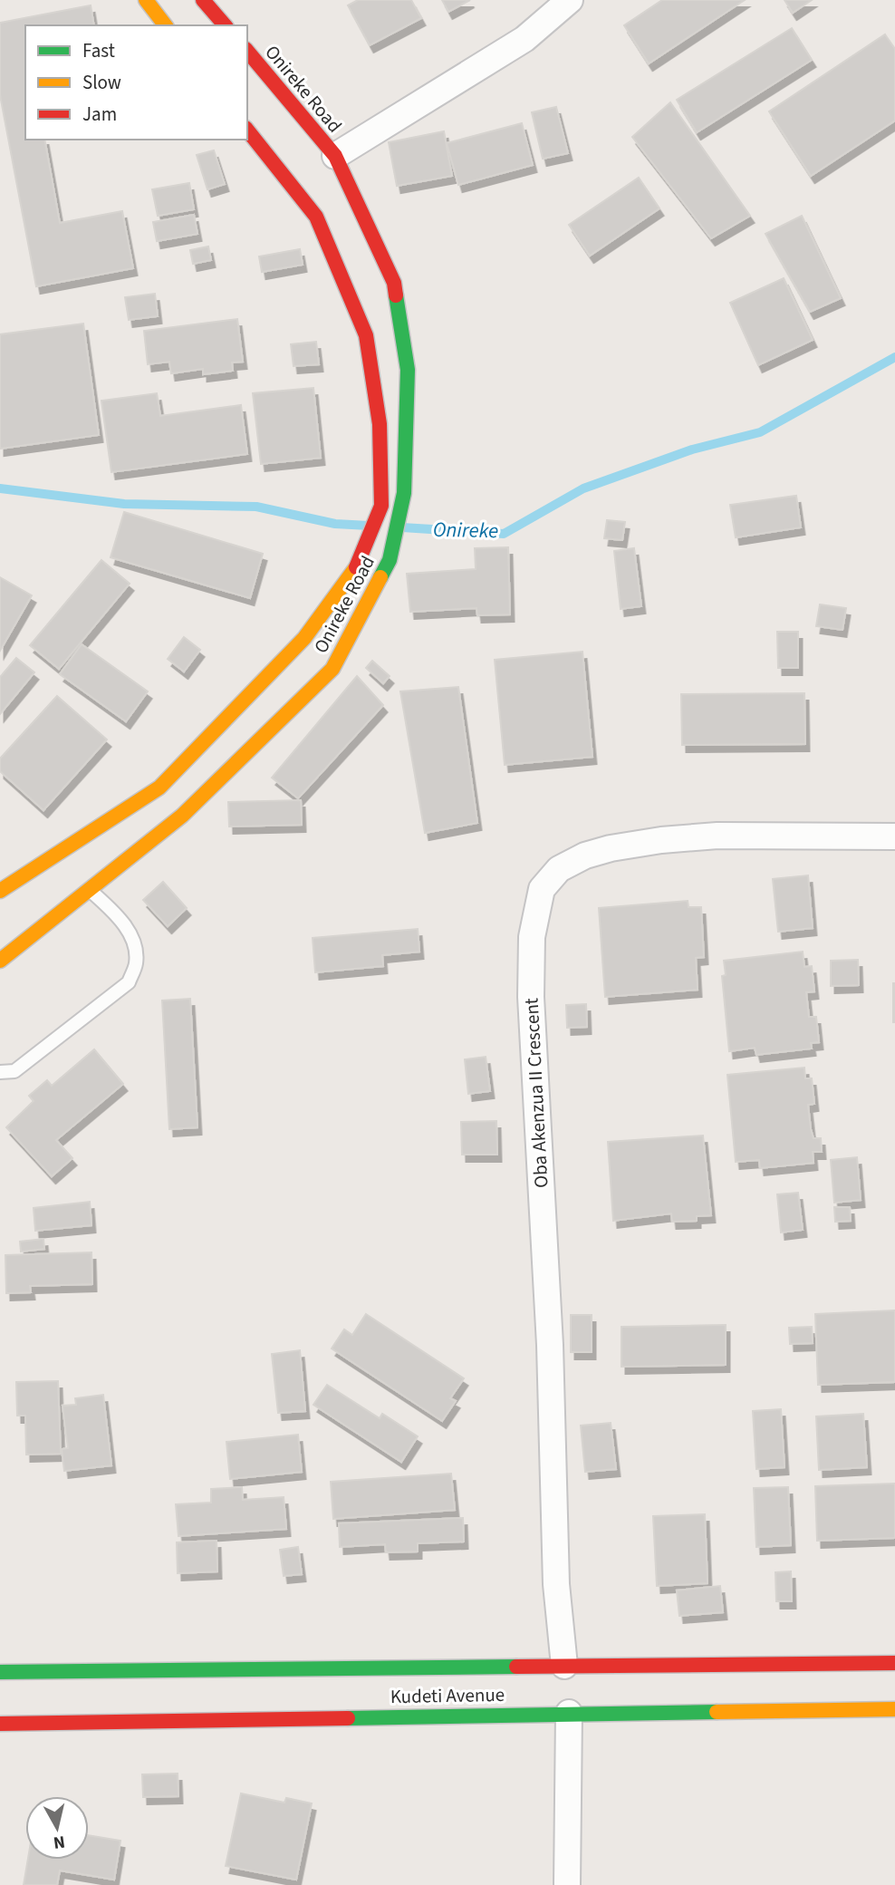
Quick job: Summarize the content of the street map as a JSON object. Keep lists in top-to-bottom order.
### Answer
{
  "streets": {
    "main road": ["Onireke Road", "Kudeti Avenue"],
    "street": ["Oba Akenzua II Crescent"]
  },
  "crossings": [
    ["Oba Akenzua II Crescent", "Kudeti Avenue"]
  ],
  "water": ["Onireke"],
  "legend": ["Fast", "Slow", "Jam"],
  "north": "bottom"
}
